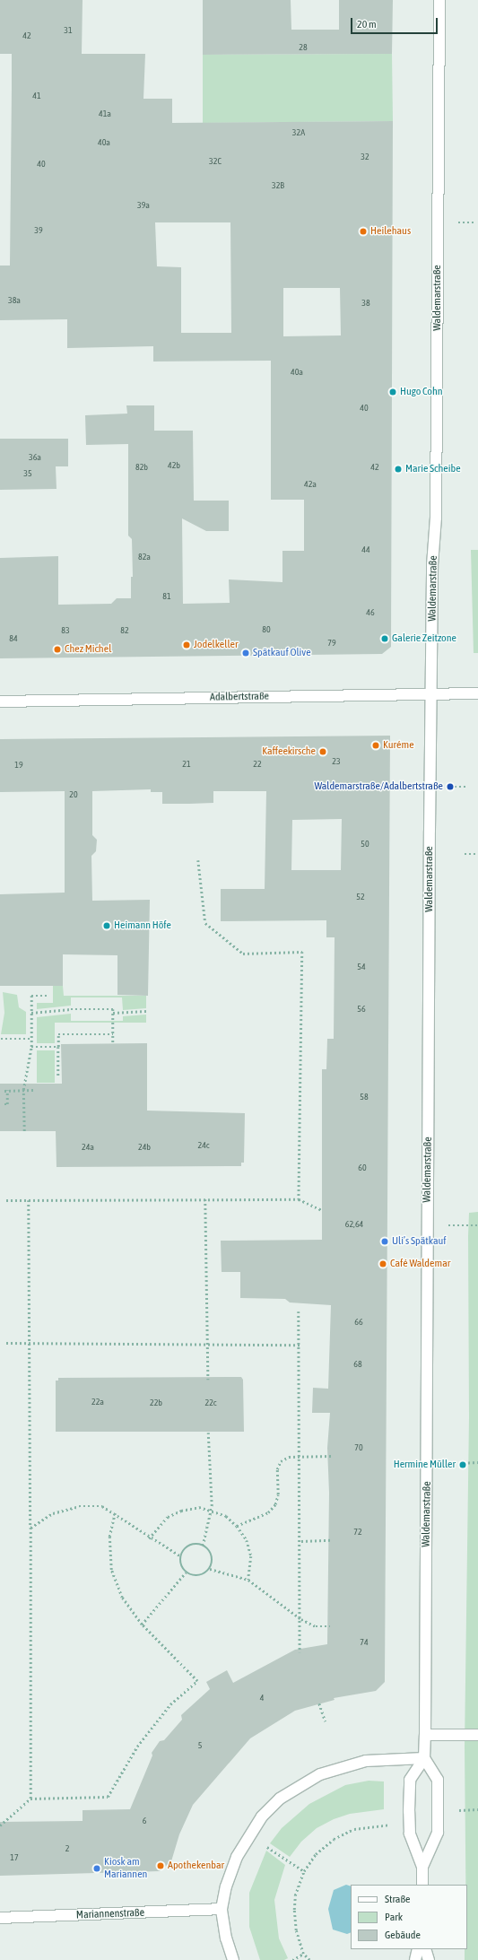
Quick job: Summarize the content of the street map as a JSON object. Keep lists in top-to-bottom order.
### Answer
{
  "streets": {
    "street": ["Waldemarstraße", "Adalbertstraße", "Mariannenstraße"]
  },
  "crossings": [
    ["Waldemarstraße", "Adalbertstraße"]
  ],
  "places": [
    "Heilehaus",
    "Hugo Cohn",
    "Marie Scheibe",
    "Galerie Zeitzone",
    "Jodelkeller",
    "Chez Michel",
    "Spätkauf Olive",
    "Kuréme",
    "Kaffeekirsche",
    "Waldemarstraße/Adalbertstraße",
    "Heimann Höfe",
    "Uli’s Spätkauf",
    "Café Waldemar",
    "Hermine Müller",
    "Apothekenbar",
    "Kiosk am Mariannen"
  ],
  "house_numbers": [
    "31",
    "42",
    "28",
    "41",
    "41a",
    "32A",
    "40a",
    "32",
    "32C",
    "40",
    "32B",
    "39a",
    "39",
    "38a",
    "38",
    "40a",
    "40",
    "36a",
    "42b",
    "82b",
    "42",
    "35",
    "42a",
    "44",
    "82a",
    "81",
    "46",
    "80",
    "83",
    "82",
    "84",
    "79",
    "23",
    "21",
    "22",
    "19",
    "20",
    "50",
    "52",
    "54",
    "56",
    "58",
    "24c",
    "24a",
    "24b",
    "60",
    "62,64",
    "66",
    "68",
    "22a",
    "22b",
    "22c",
    "70",
    "72",
    "74",
    "4",
    "5",
    "6",
    "2",
    "17"
  ],
  "legend": ["Straße", "Park", "Gebäude"],
  "scale_bar": "20 m"
}
